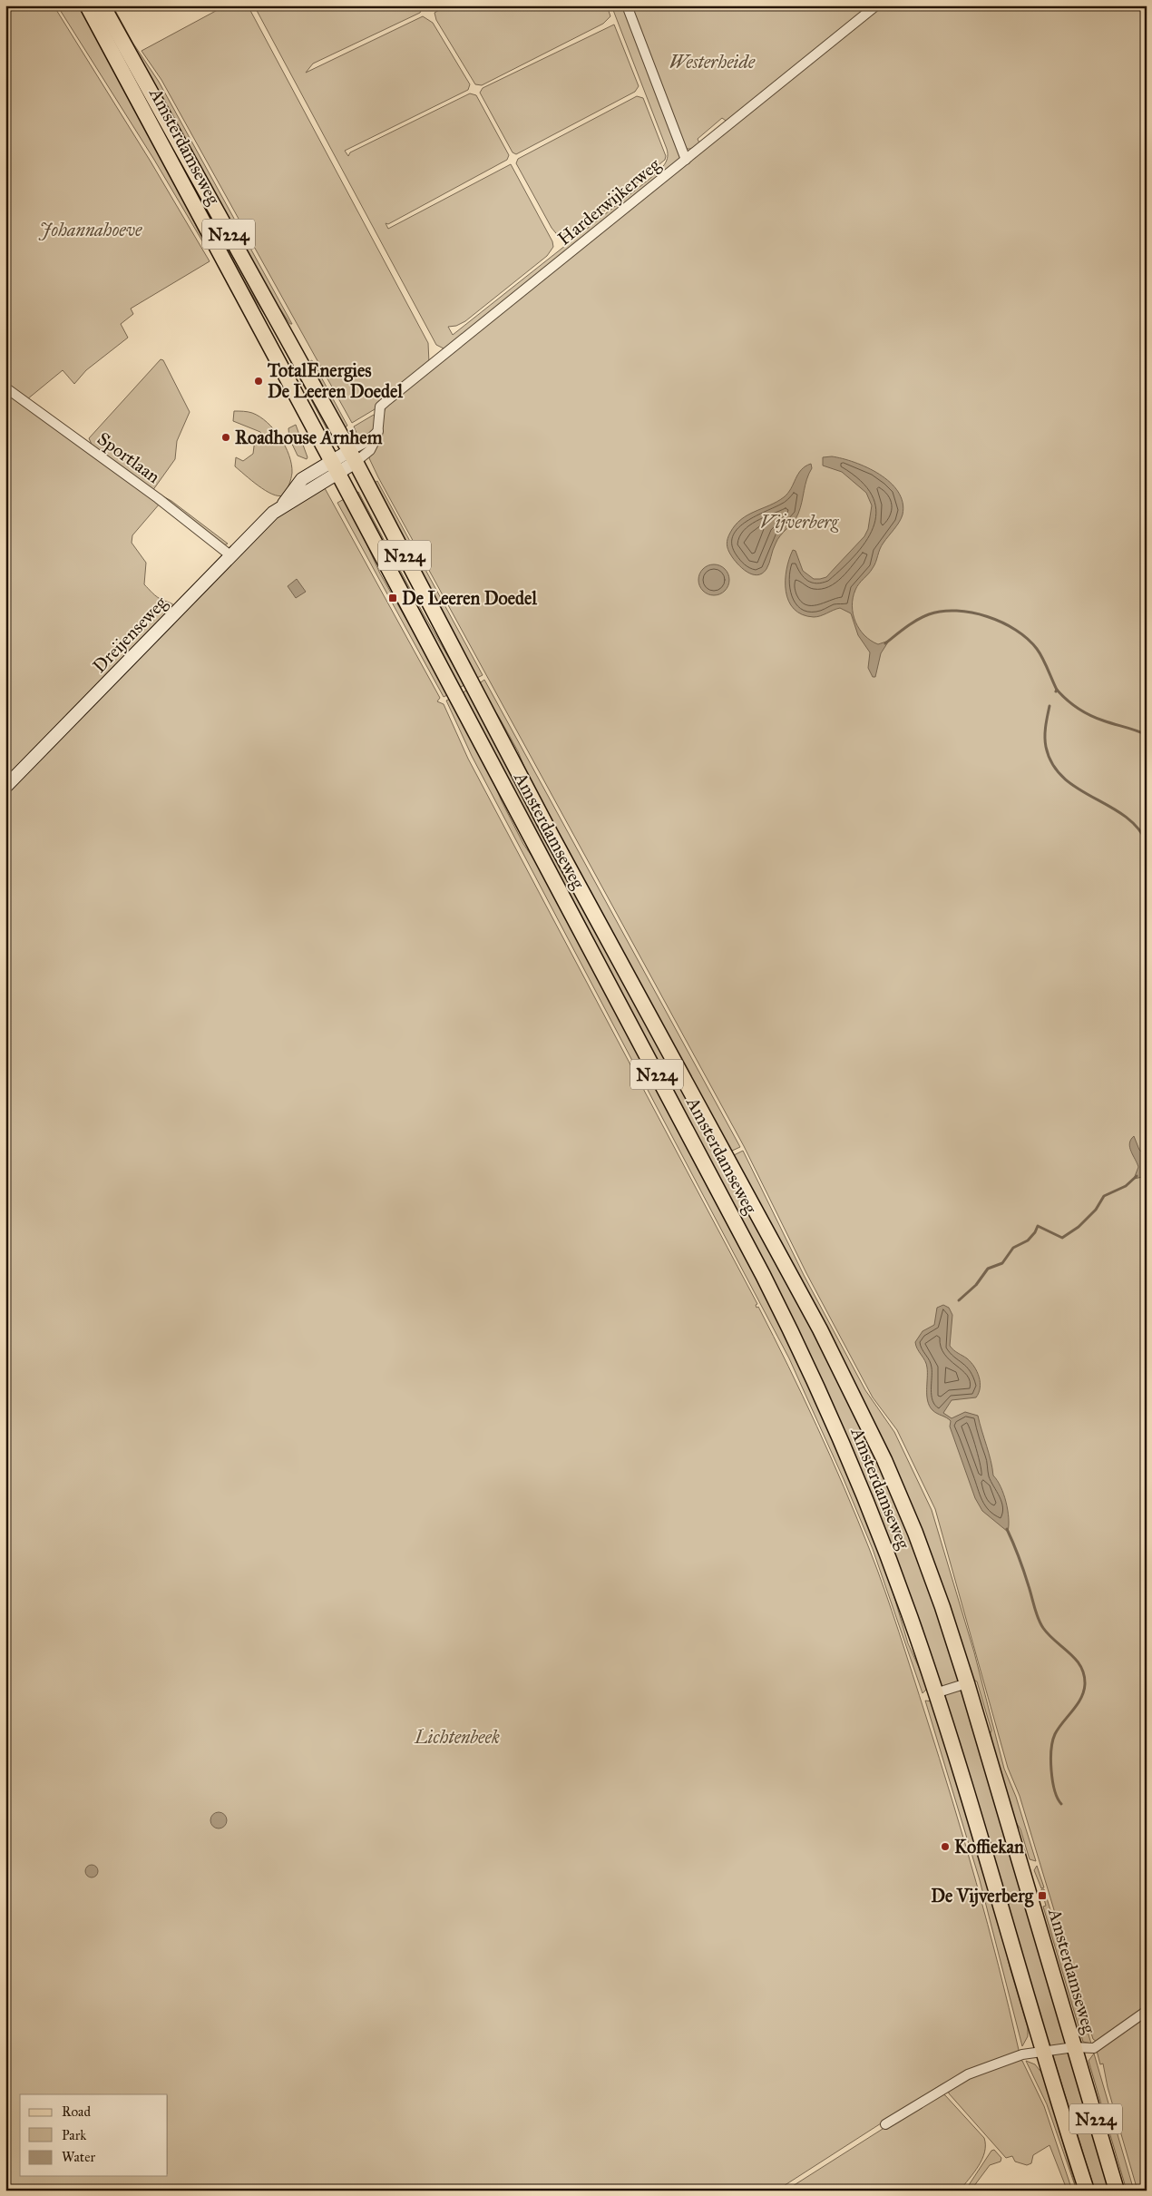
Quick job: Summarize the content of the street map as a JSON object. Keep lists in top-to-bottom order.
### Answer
{
  "streets": {
    "main road": ["Amsterdamseweg", "N224", "Dreijenseweg"],
    "street": ["Harderwijkerweg", "Sportlaan"]
  },
  "crossings": [
    ["Amsterdamseweg", "Harderwijkerweg"],
    ["Amsterdamseweg", "Dreijenseweg"],
    ["Harderwijkerweg", "Dreijenseweg"],
    ["Sportlaan", "Dreijenseweg"]
  ],
  "parks": [
    "Westerheide",
    "Johannahoeve",
    "Vijverberg",
    "Lichtenbeek"
  ],
  "places": {
    "other": ["TotalEnergies De Leeren Doedel", "Roadhouse Arnhem", "Koffiekan"],
    "transit": ["De Leeren Doedel", "De Vijverberg"]
  },
  "legend": ["Road", "Park", "Water"]
}
